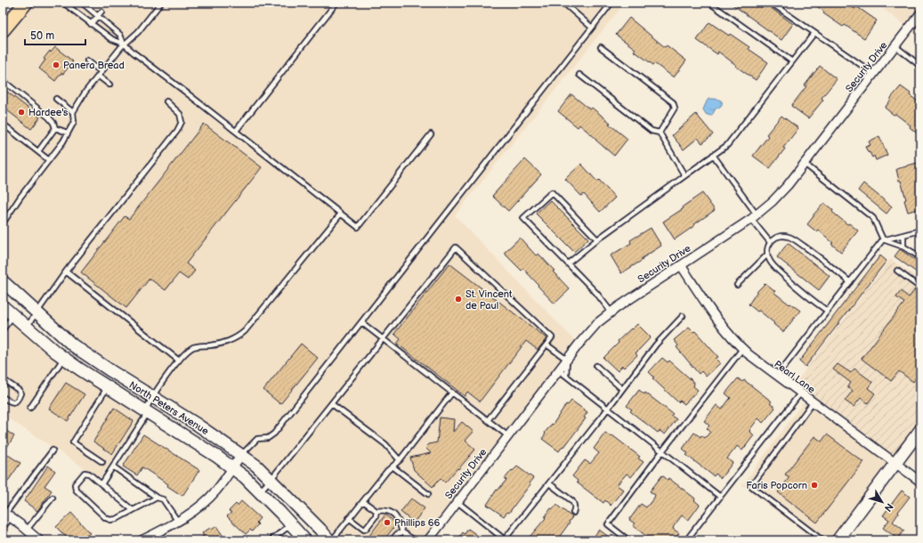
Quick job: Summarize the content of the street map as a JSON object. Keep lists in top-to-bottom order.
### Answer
{
  "streets": {
    "main road": ["North Peters Avenue"],
    "street": ["Security Drive", "Pearl Lane"]
  },
  "crossings": [
    ["Security Drive", "Pearl Lane"]
  ],
  "places": [
    "Panera Bread",
    "Hardee's",
    "St. Vincent de Paul",
    "Faris Popcorn",
    "Phillips 66"
  ],
  "scale_bar": "50 m",
  "north": "bottom right"
}
